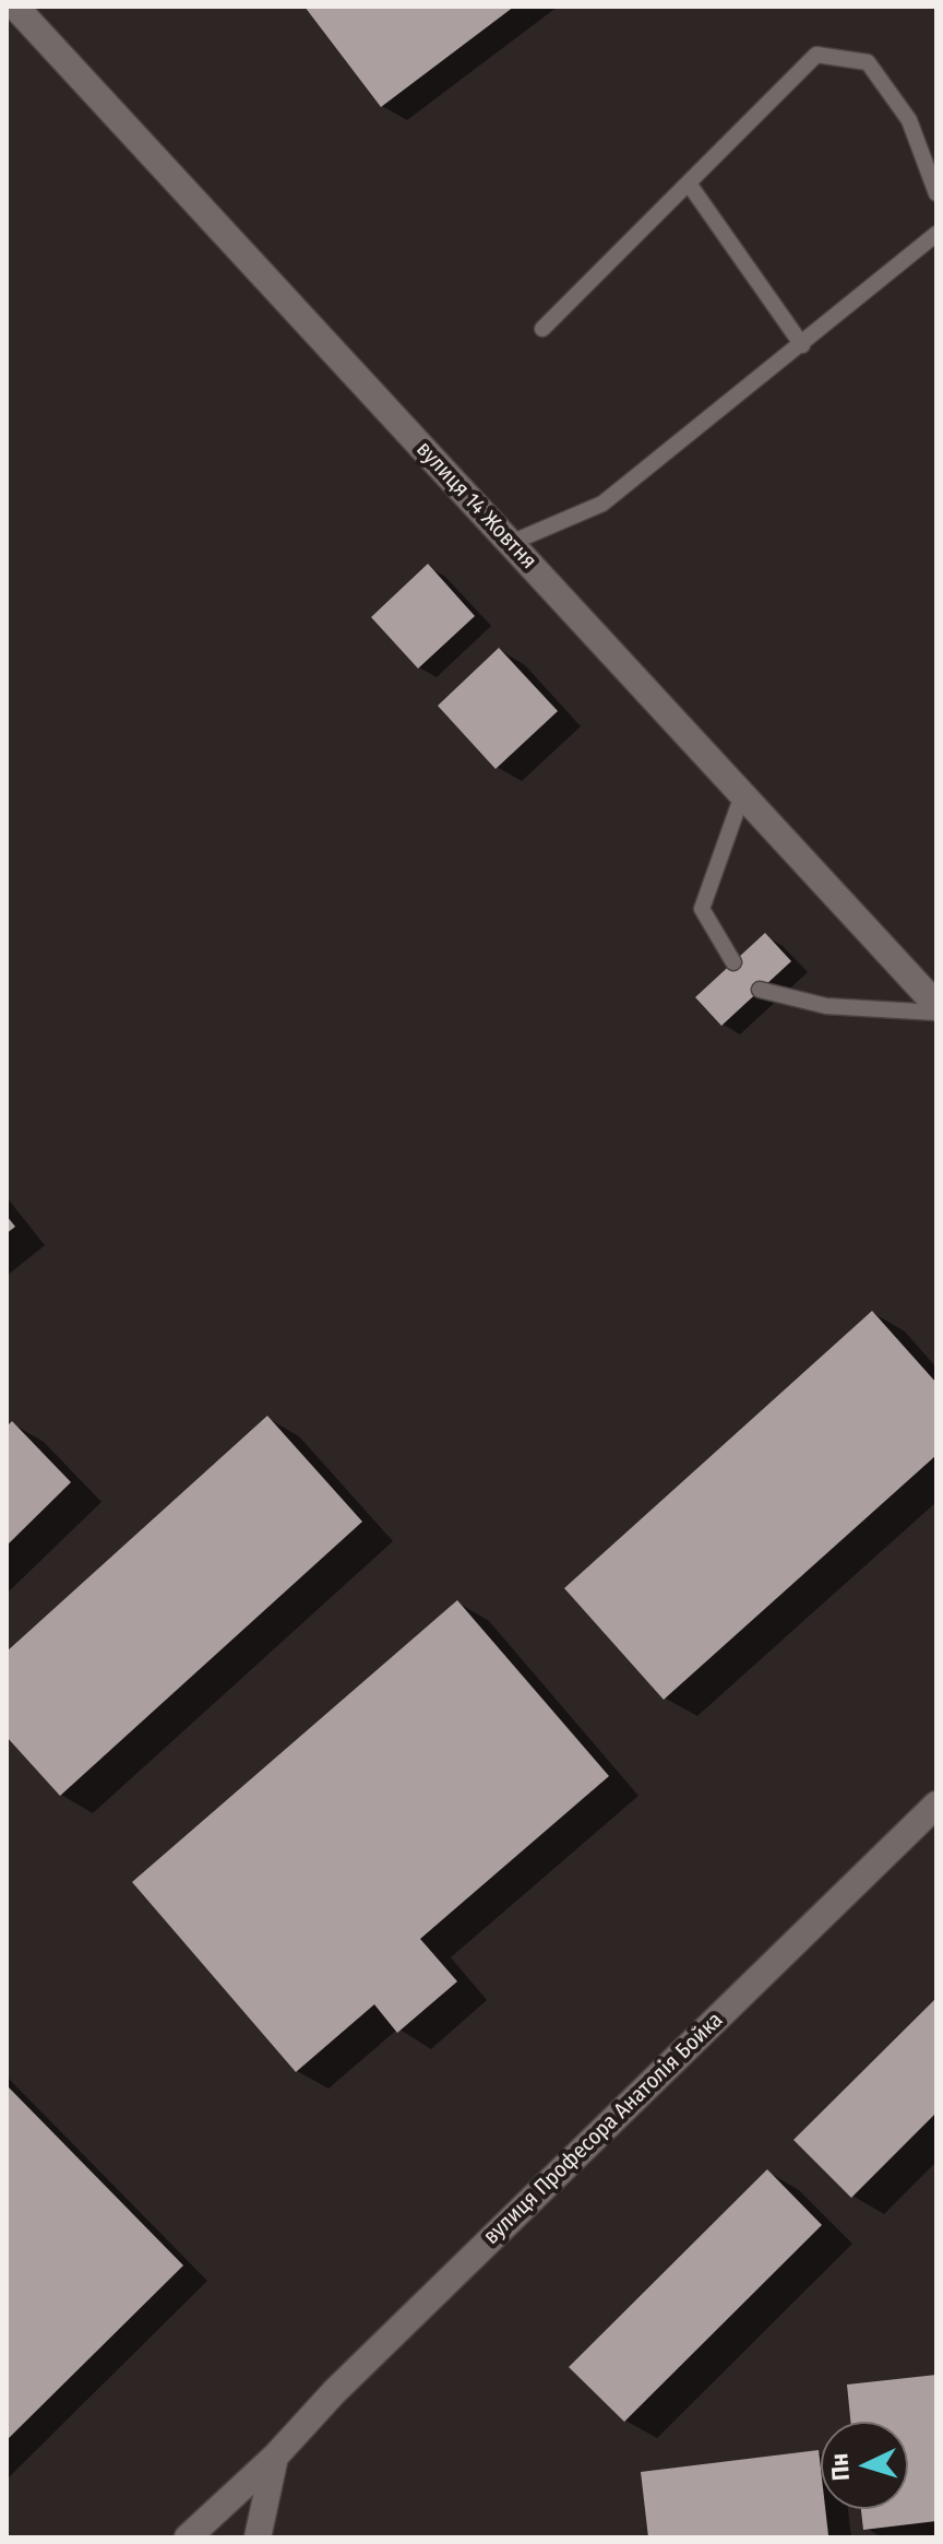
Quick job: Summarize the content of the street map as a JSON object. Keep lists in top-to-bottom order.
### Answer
{
  "streets": {
    "street": ["вулиця 14 Жовтня", "вулиця Професора Анатолія Бойка"]
  },
  "north": "left"
}
